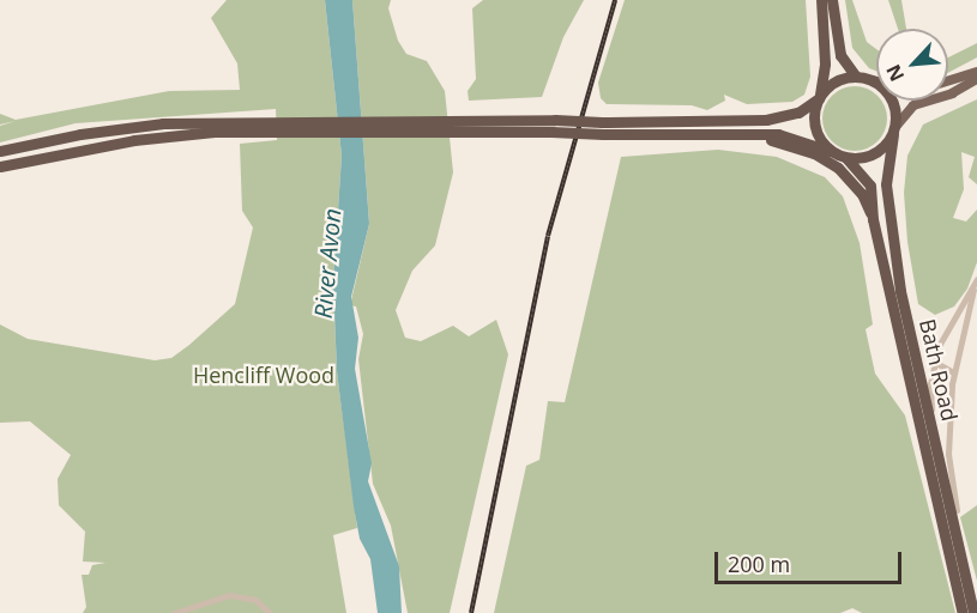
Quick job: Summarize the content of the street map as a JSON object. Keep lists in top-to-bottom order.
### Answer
{
  "streets": {
    "highway": ["Bath Road"]
  },
  "water": ["River Avon"],
  "parks": ["Hencliff Wood"],
  "scale_bar": "200 m",
  "north": "bottom left"
}
